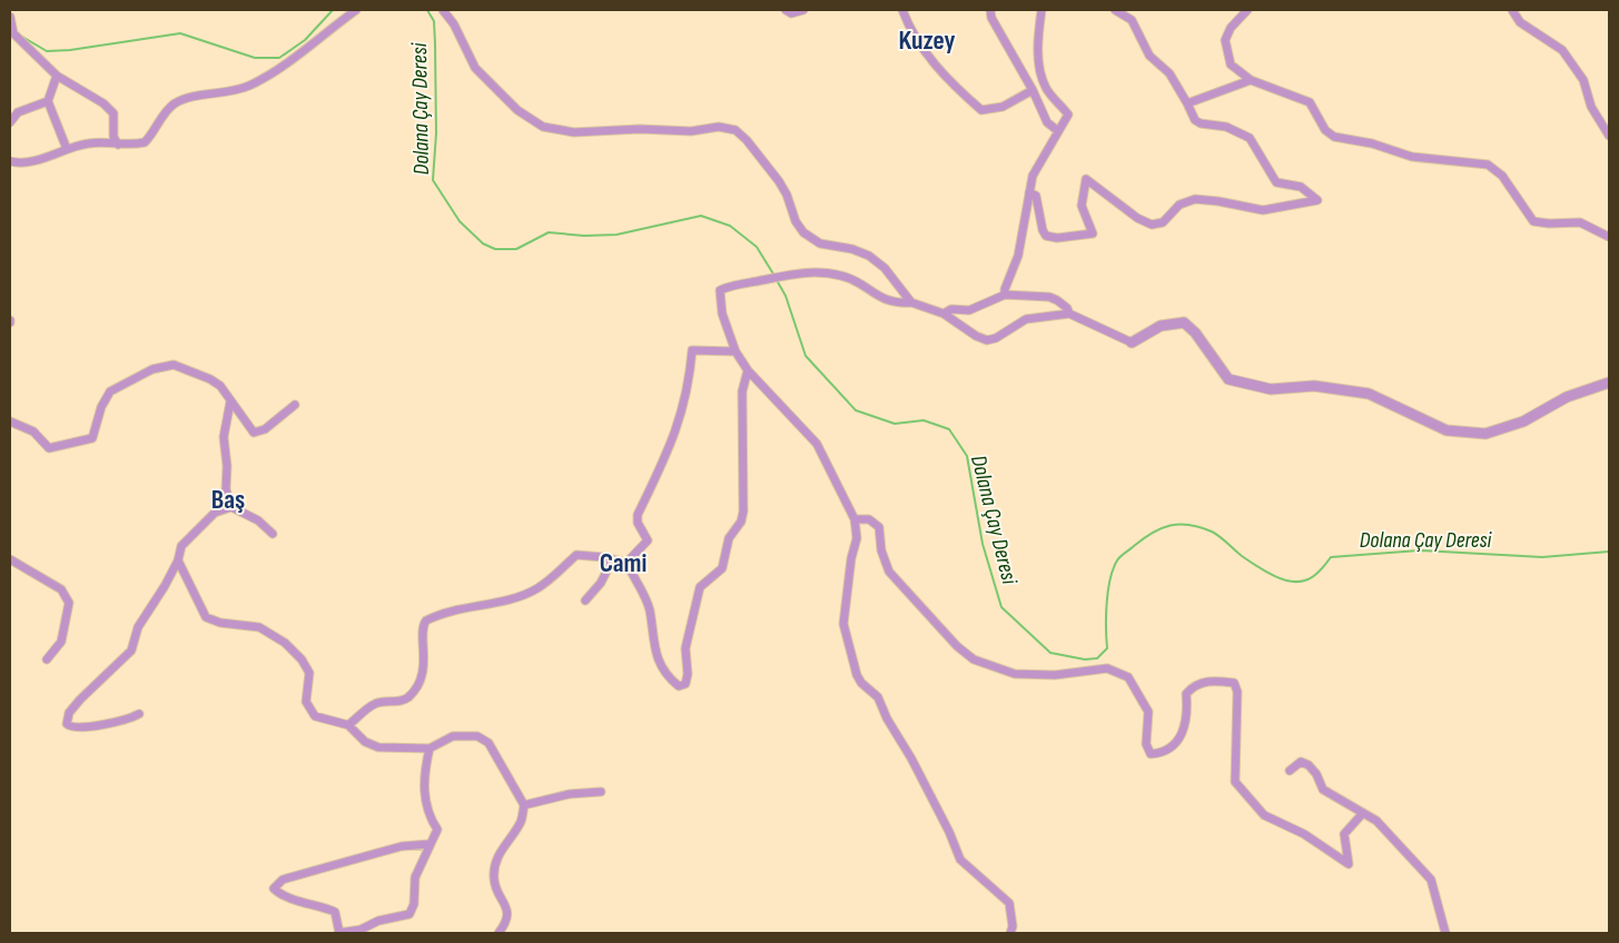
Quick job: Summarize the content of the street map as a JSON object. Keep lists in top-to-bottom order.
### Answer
{
  "districts": ["Kuzey", "Baş", "Cami"],
  "water": ["Dolana Çay Deresi"]
}
